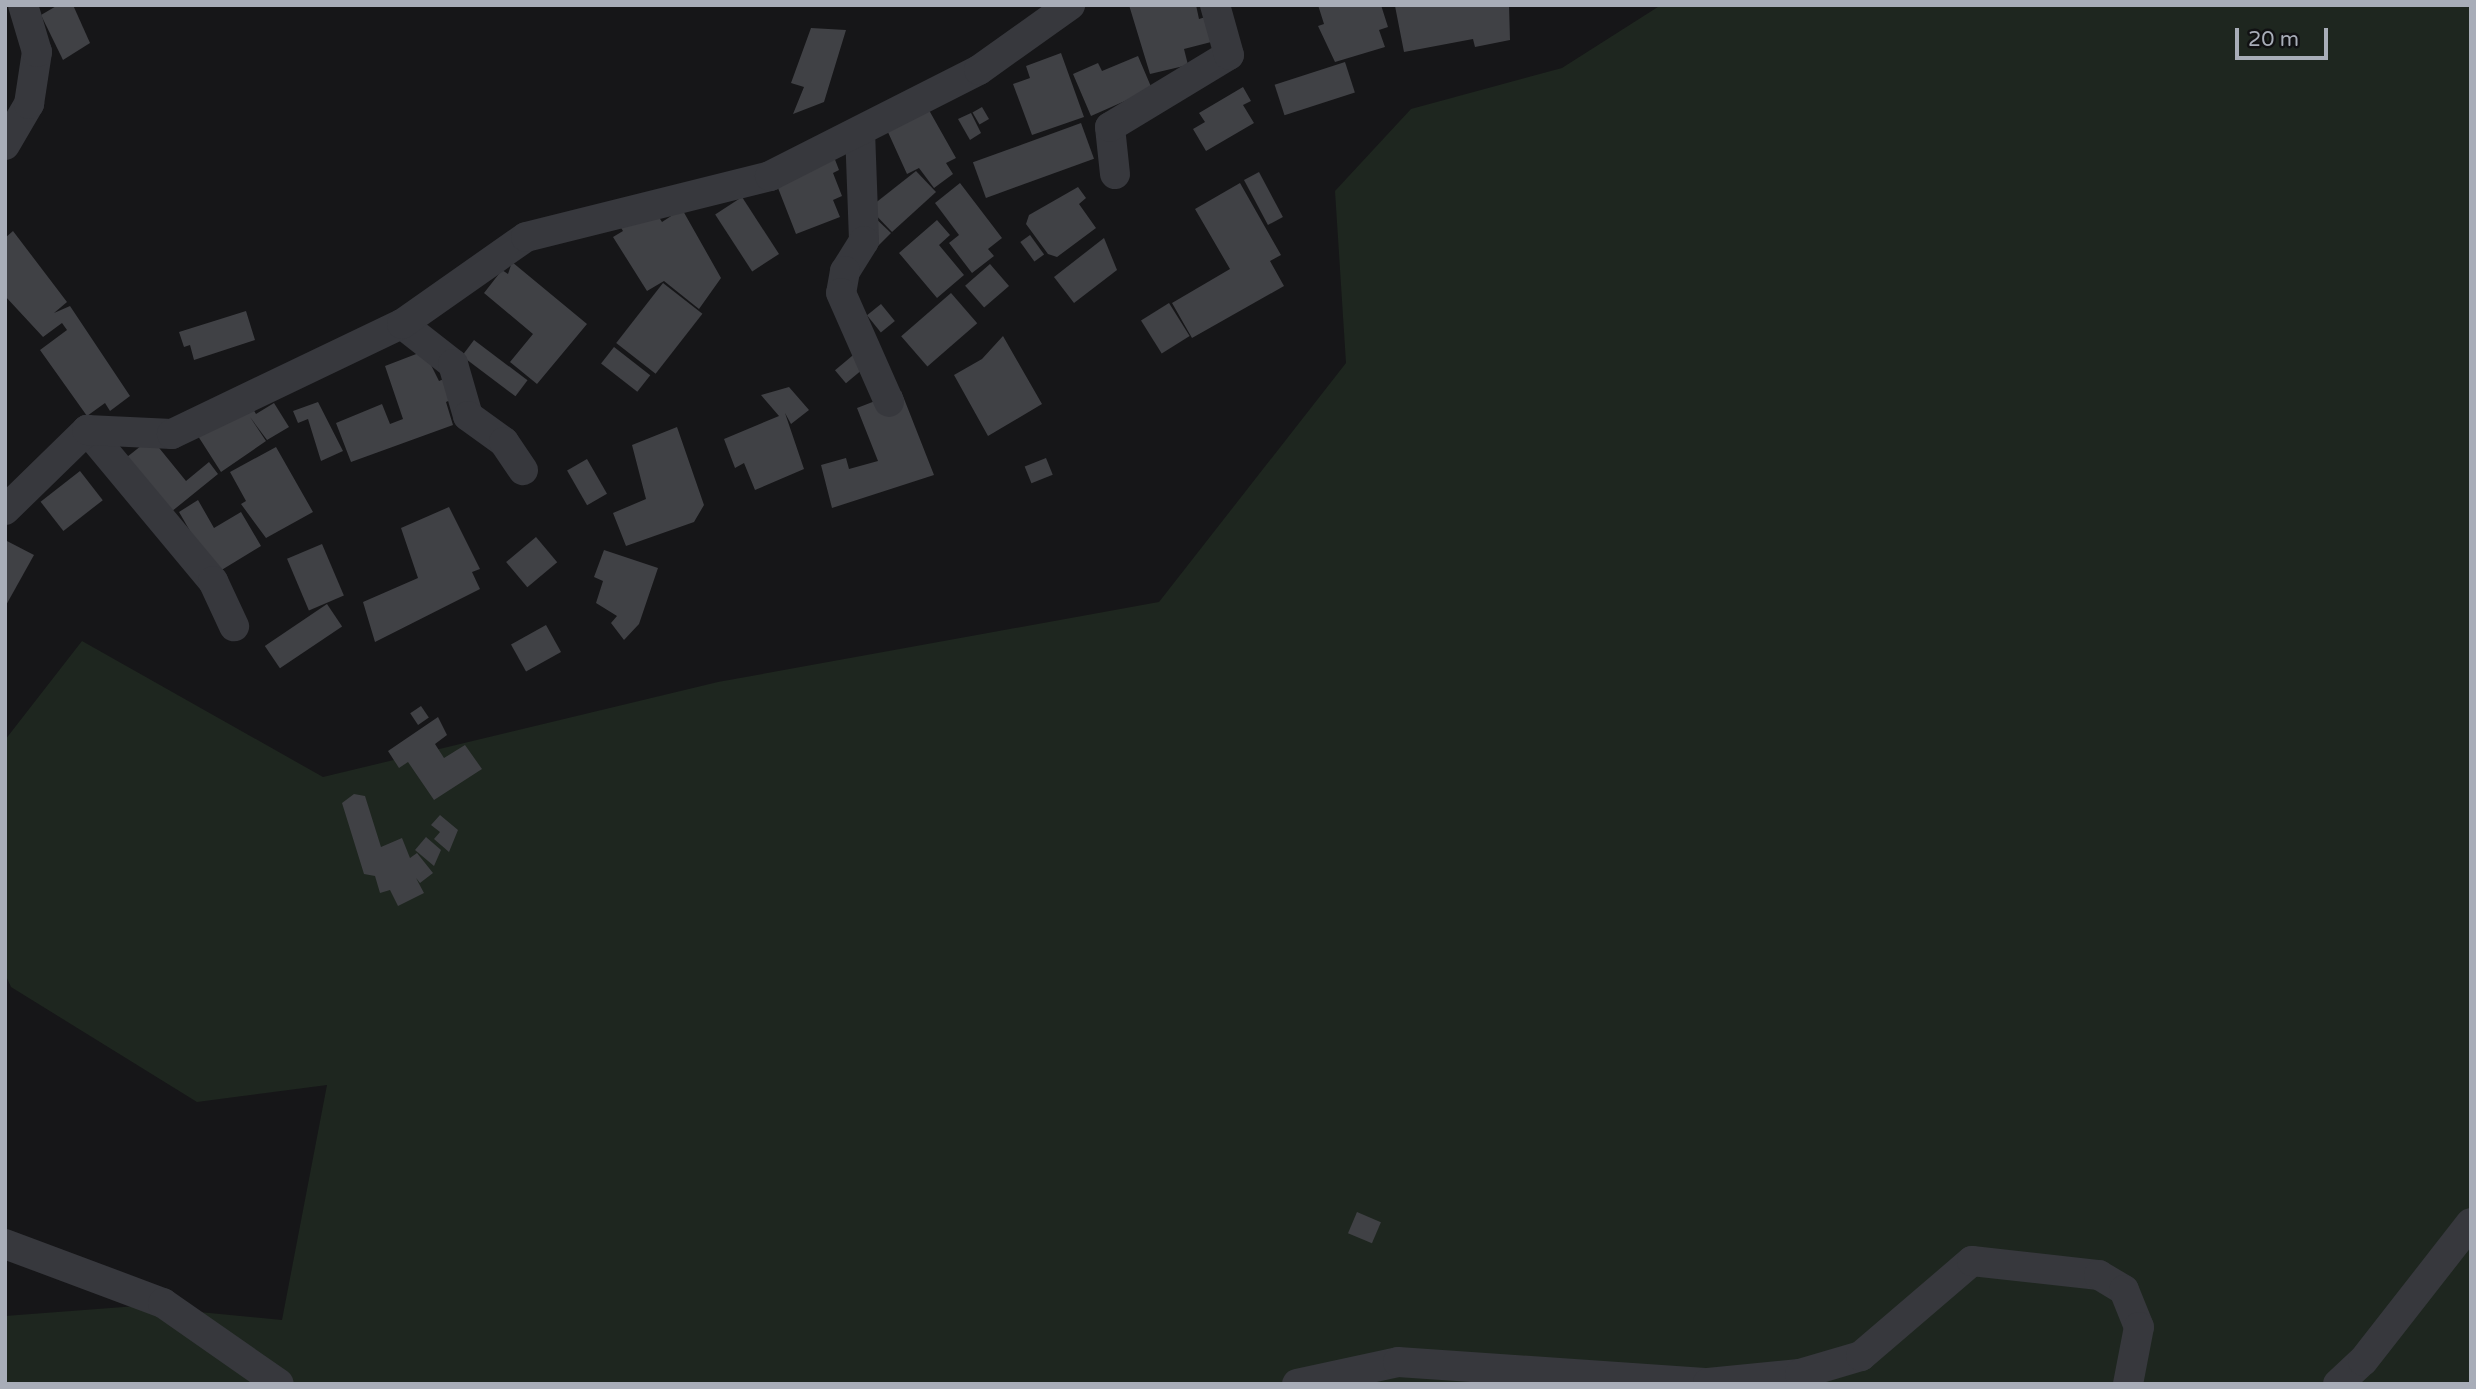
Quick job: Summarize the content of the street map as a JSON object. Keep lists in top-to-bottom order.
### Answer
{
  "scale_bar": "20 m"
}
